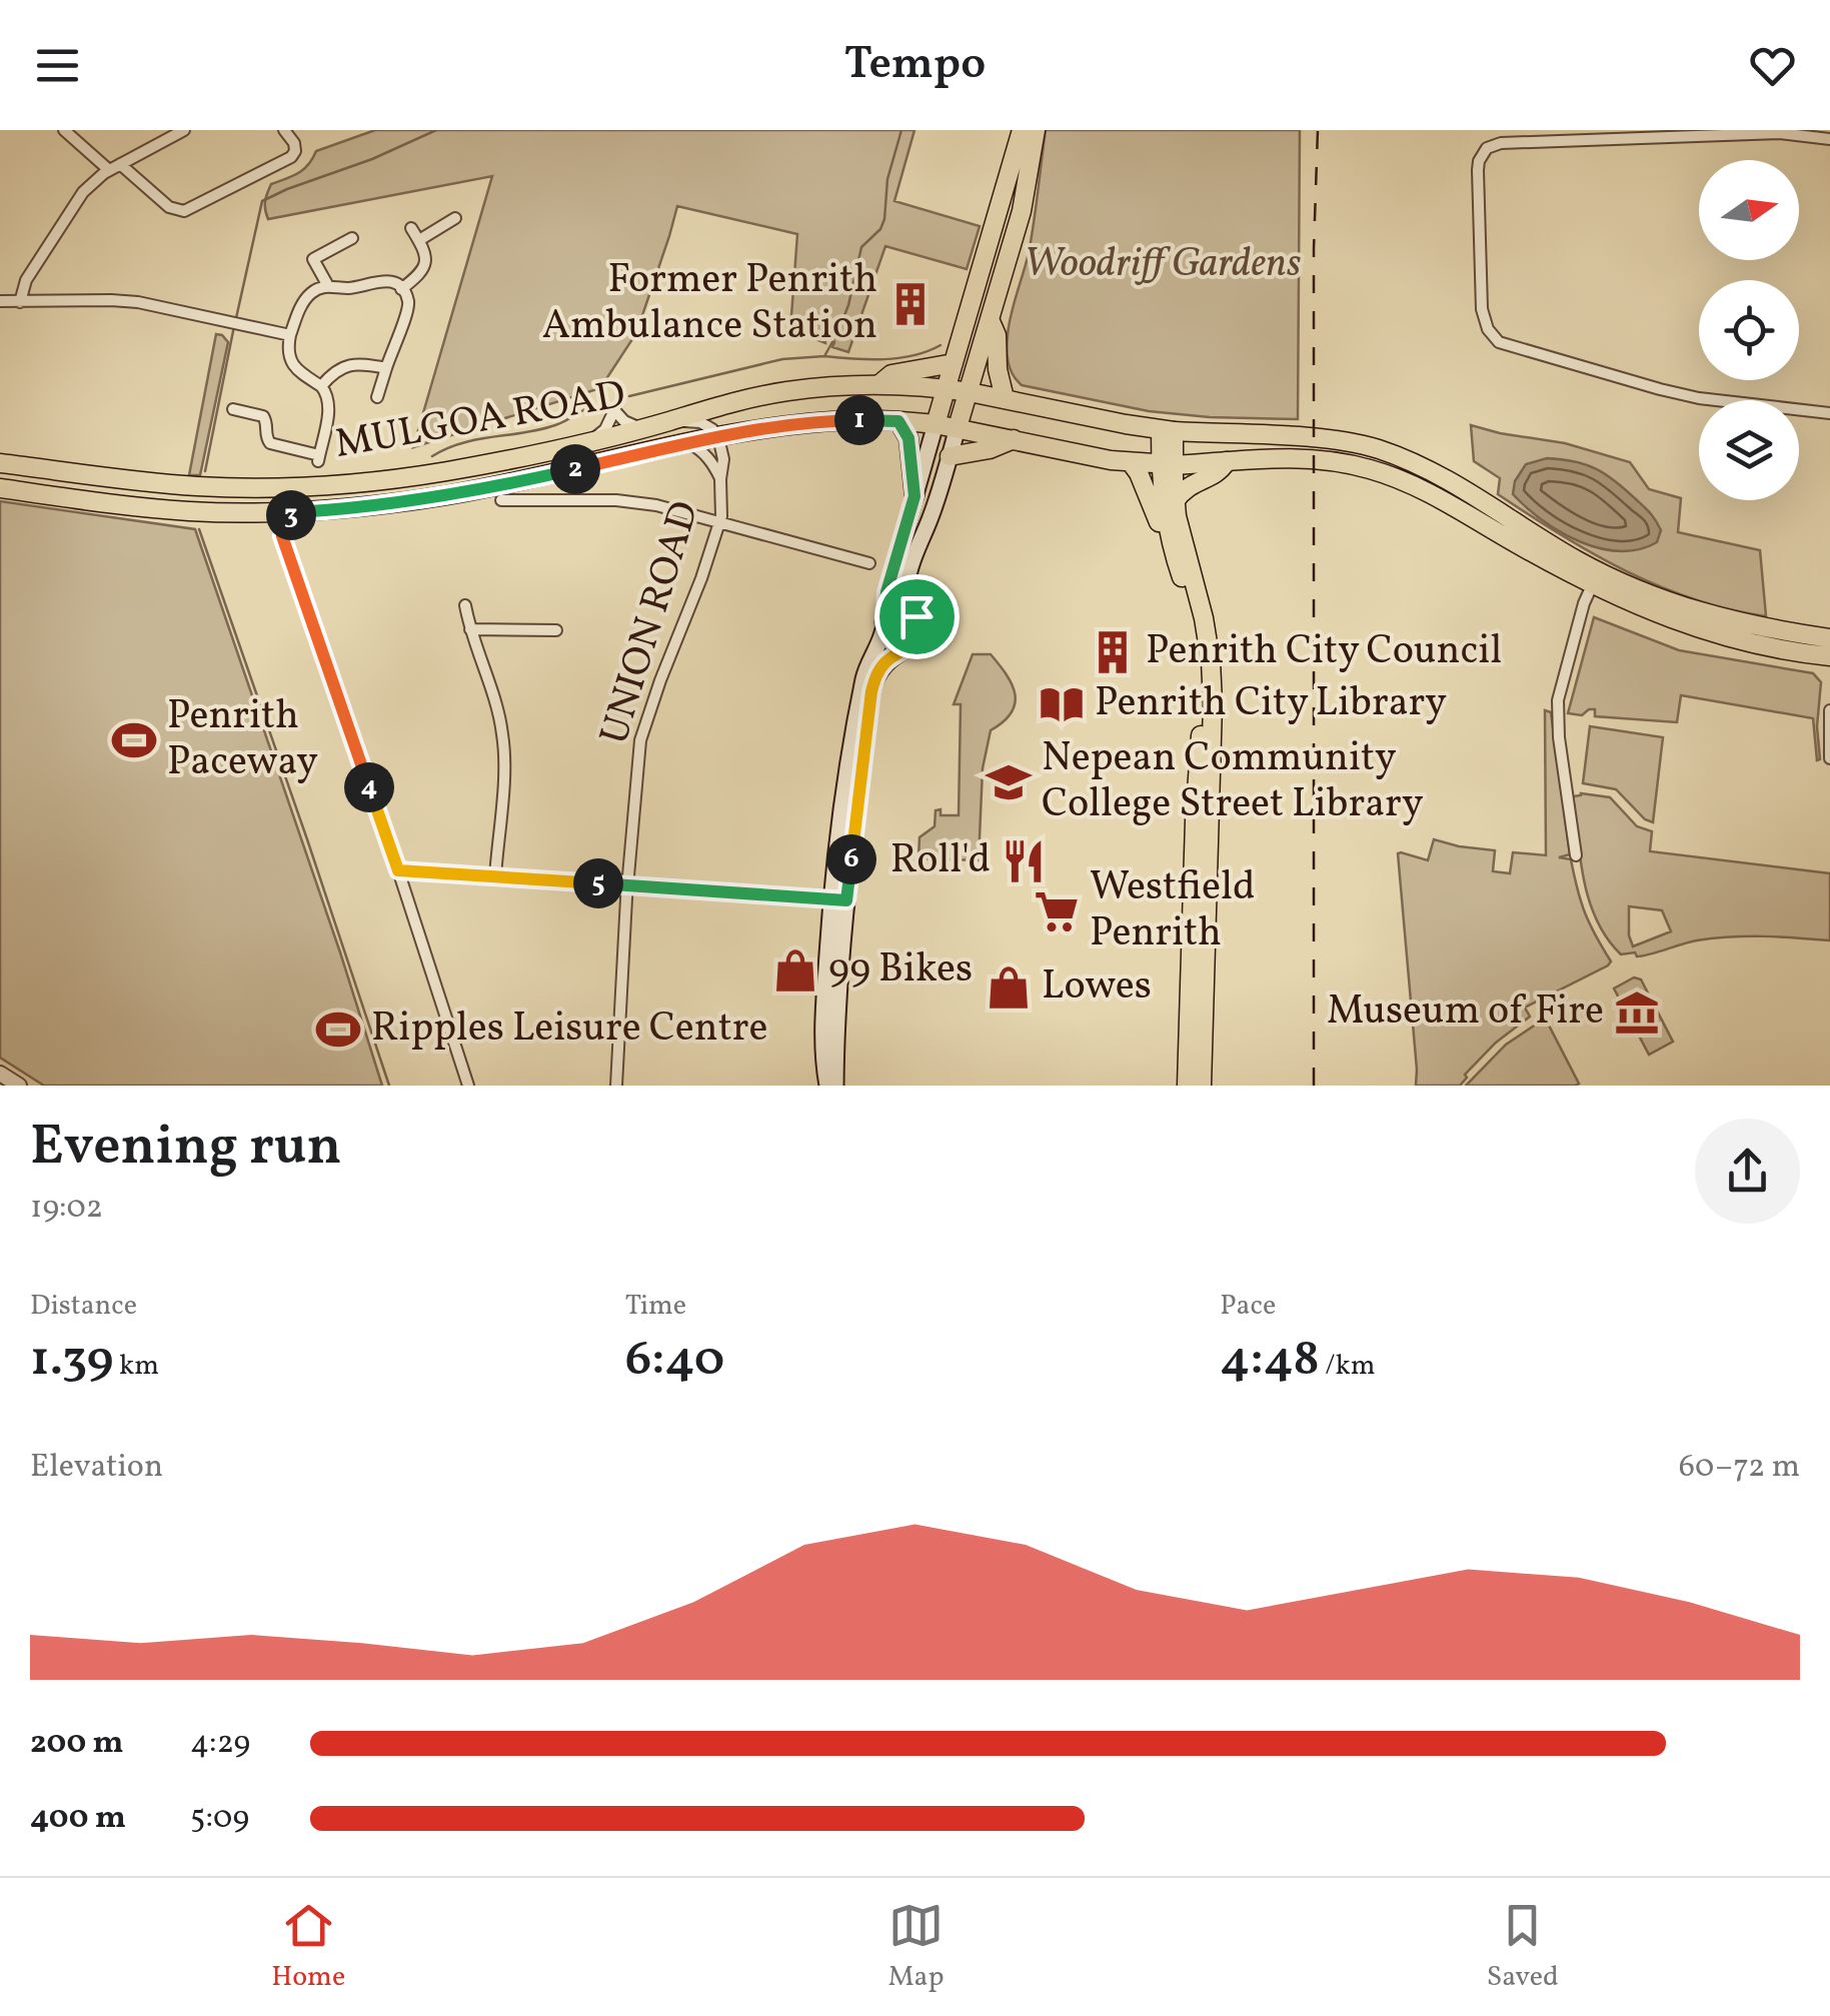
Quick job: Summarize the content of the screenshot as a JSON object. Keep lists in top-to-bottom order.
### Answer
{
  "streets": {
    "main road": ["MULGOA ROAD"],
    "street": ["UNION ROAD"]
  },
  "crossings": [
    ["MULGOA ROAD", "UNION ROAD"]
  ],
  "parks": ["Woodriff Gardens"],
  "places": {
    "building": ["Former Penrith Ambulance Station", "Penrith City Council"],
    "library": ["Penrith City Library"],
    "sports": ["Penrith Paceway", "Ripples Leisure Centre"],
    "school or university": ["Nepean Community College Street Library"],
    "restaurant": ["Roll'd"],
    "supermarket": ["Westfield Penrith"],
    "shop": ["99 Bikes", "Lowes"],
    "museum": ["Museum of Fire"]
  },
  "north": "right",
  "page": {
    "header": "Tempo",
    "pins": [
      "1",
      "2",
      "3",
      "4",
      "6",
      "5"
    ],
    "heading": ["Evening run", "19:02"],
    "stats": [
      ["Distance", "1.39 km"],
      ["Time", "6:40"],
      ["Pace", "4:48 /km"]
    ],
    "chart": ["Elevation", "60–72 m"],
    "list": [
      {
        "name": "200 m",
        "note": "4:29"
      },
      {
        "name": "400 m",
        "note": "5:09"
      }
    ],
    "tabs": ["Home", "Map", "Saved"]
  }
}
